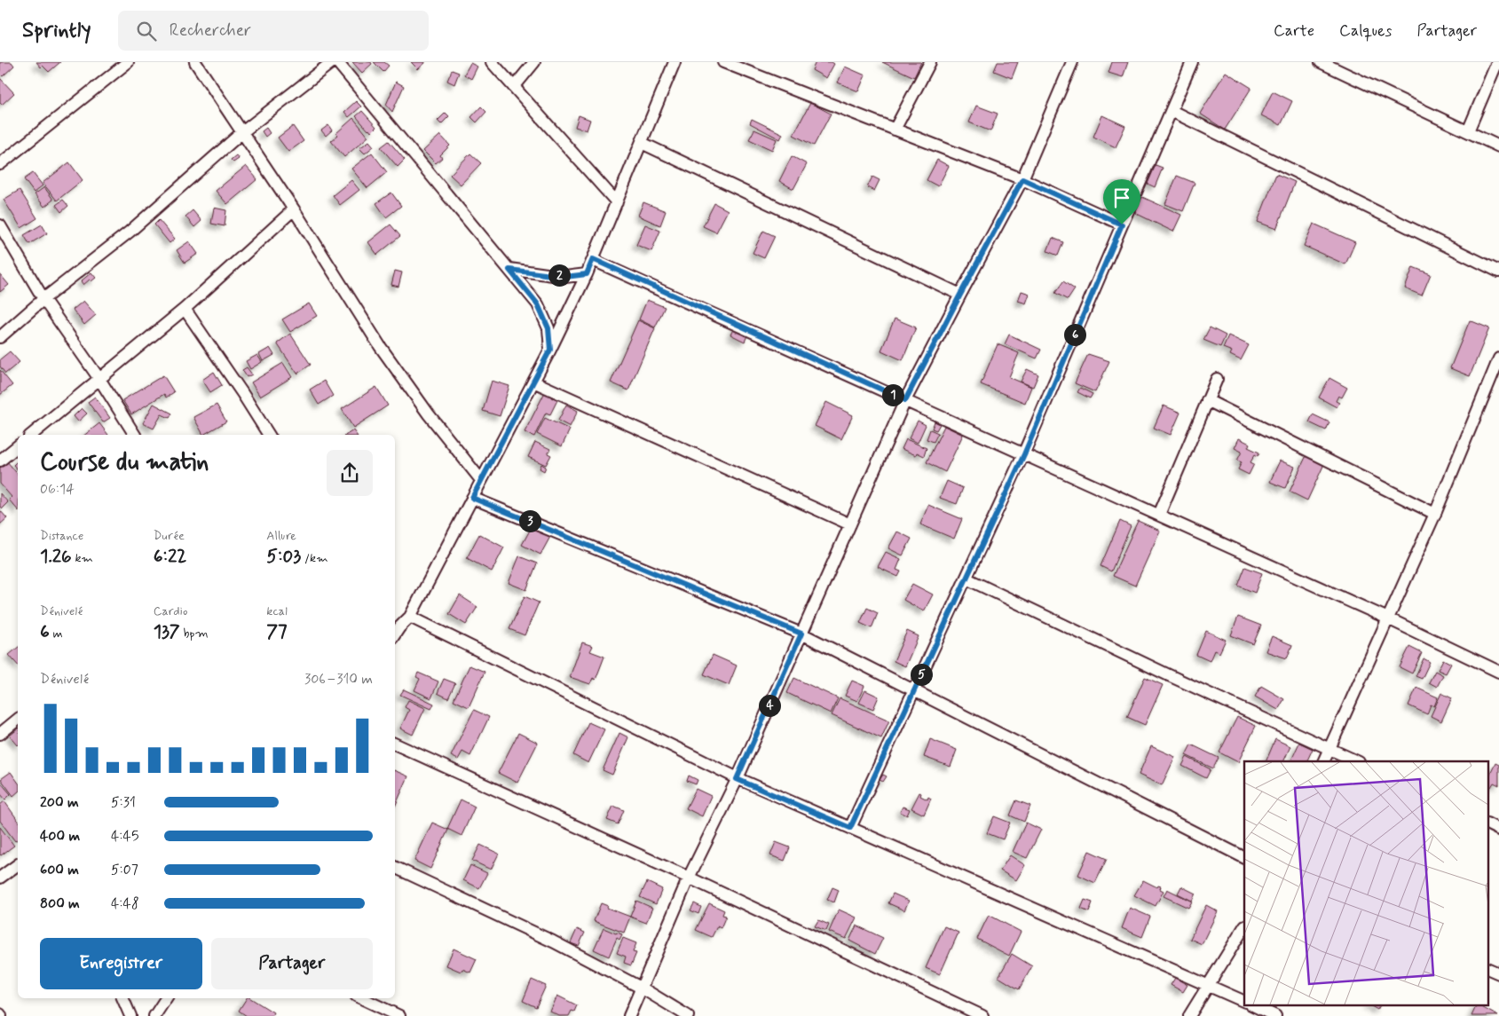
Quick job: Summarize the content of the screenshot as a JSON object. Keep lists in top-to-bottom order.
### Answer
{
  "page": {
    "header": "Sprintly",
    "search": "Rechercher",
    "nav": ["Carte", "Calques", "Partager"],
    "pins": [
      "2",
      "6",
      "1",
      "3",
      "5",
      "4"
    ],
    "heading": ["Course du matin", "06:14"],
    "stats": [
      ["Distance", "1.26 km"],
      ["Durée", "6:22"],
      ["Allure", "5:03 /km"],
      ["Dénivelé", "6 m"],
      ["Cardio", "137 bpm"],
      ["kcal", "77"]
    ],
    "chart": ["Dénivelé", "306–310 m"],
    "list": [
      {
        "name": "200 m",
        "note": "5:31"
      },
      {
        "name": "400 m",
        "note": "4:45"
      },
      {
        "name": "600 m",
        "note": "5:07"
      },
      {
        "name": "800 m",
        "note": "4:48"
      }
    ],
    "buttons": ["Enregistrer", "Partager"]
  }
}
